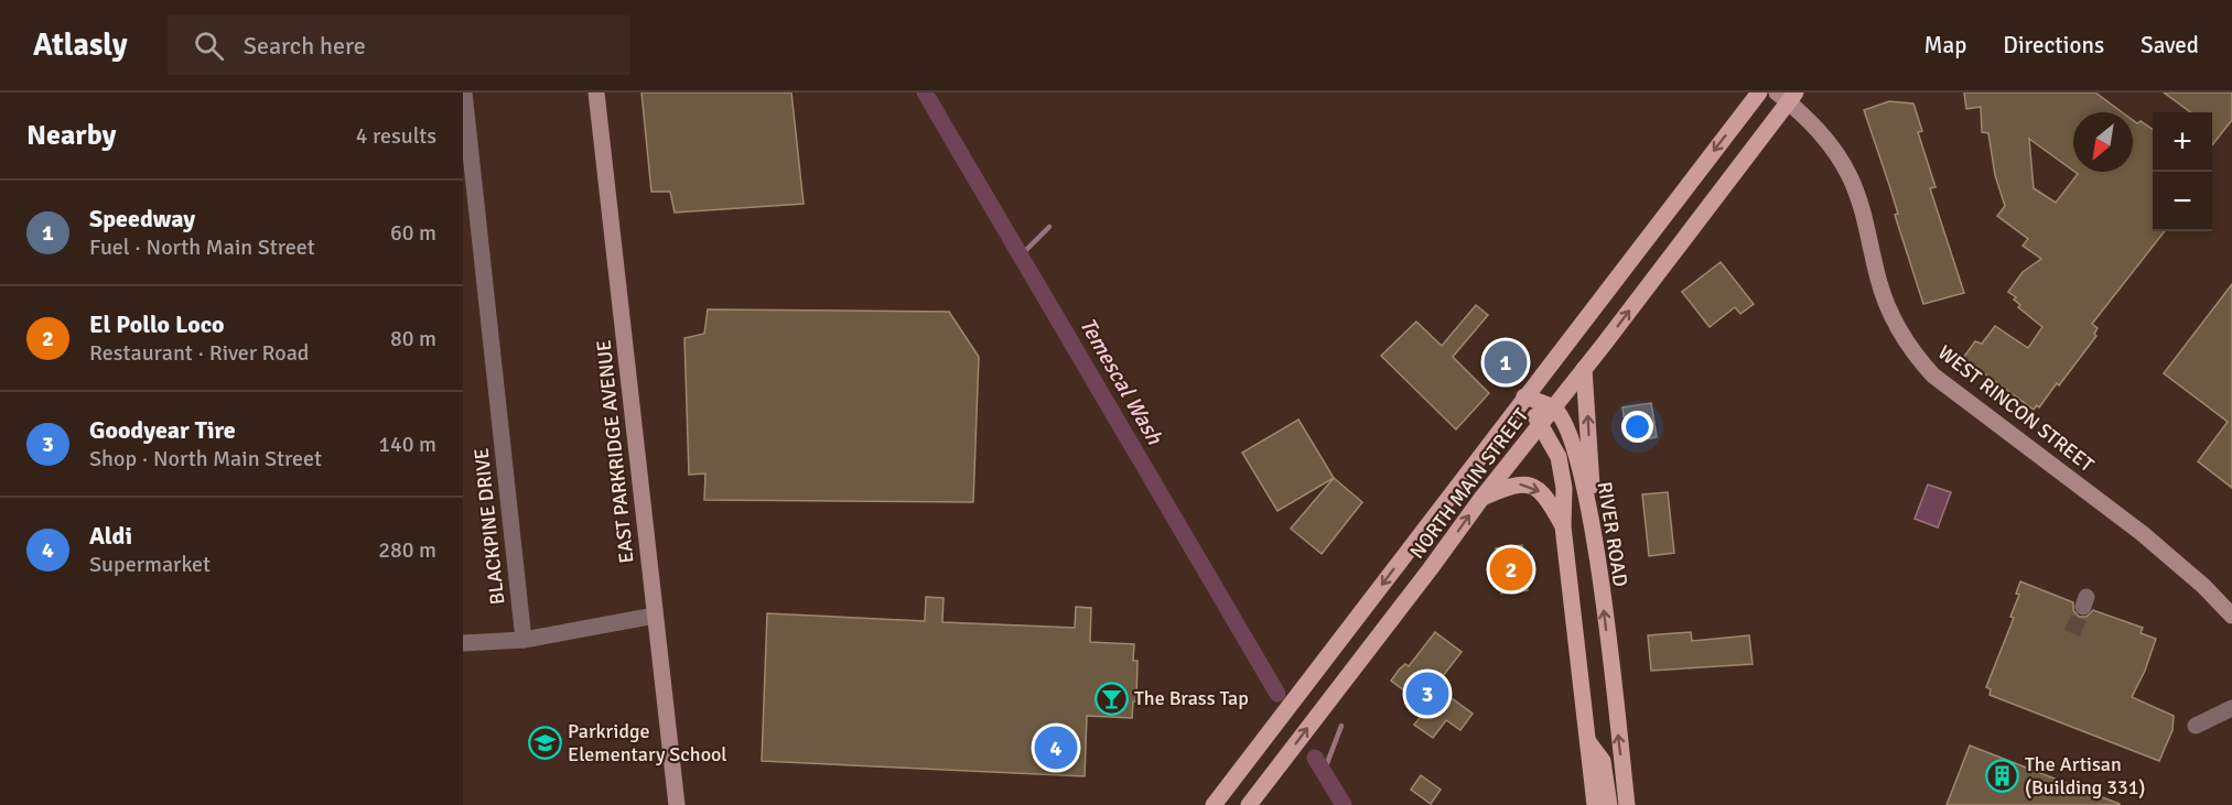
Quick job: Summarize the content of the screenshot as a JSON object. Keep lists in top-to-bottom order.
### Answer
{
  "streets": {
    "main road": [
      "WEST RINCON STREET",
      "EAST PARKRIDGE AVENUE",
      "NORTH MAIN STREET",
      "RIVER ROAD"
    ],
    "street": ["BLACKPINE DRIVE"]
  },
  "crossings": [
    ["WEST RINCON STREET", "NORTH MAIN STREET"],
    ["NORTH MAIN STREET", "RIVER ROAD"]
  ],
  "water": ["Temescal Wash"],
  "places": {
    "bar": ["The Brass Tap"],
    "school or university": ["Parkridge Elementary School"],
    "building": ["The Artisan (Building 331)"]
  },
  "north": "bottom left",
  "page": {
    "header": "Atlasly",
    "search": "Search here",
    "nav": ["Map", "Directions", "Saved"],
    "heading": ["Nearby", "4 results"],
    "map_buttons": ["+", "−"],
    "list": [
      {
        "mark": "1",
        "name": "Speedway",
        "note": "Fuel · North Main Street",
        "value": "60 m"
      },
      {
        "mark": "2",
        "name": "El Pollo Loco",
        "note": "Restaurant · River Road",
        "value": "80 m"
      },
      {
        "mark": "3",
        "name": "Goodyear Tire",
        "note": "Shop · North Main Street",
        "value": "140 m"
      },
      {
        "mark": "4",
        "name": "Aldi",
        "note": "Supermarket",
        "value": "280 m"
      }
    ],
    "pins": [
      "1",
      "2",
      "3",
      "4"
    ]
  }
}
